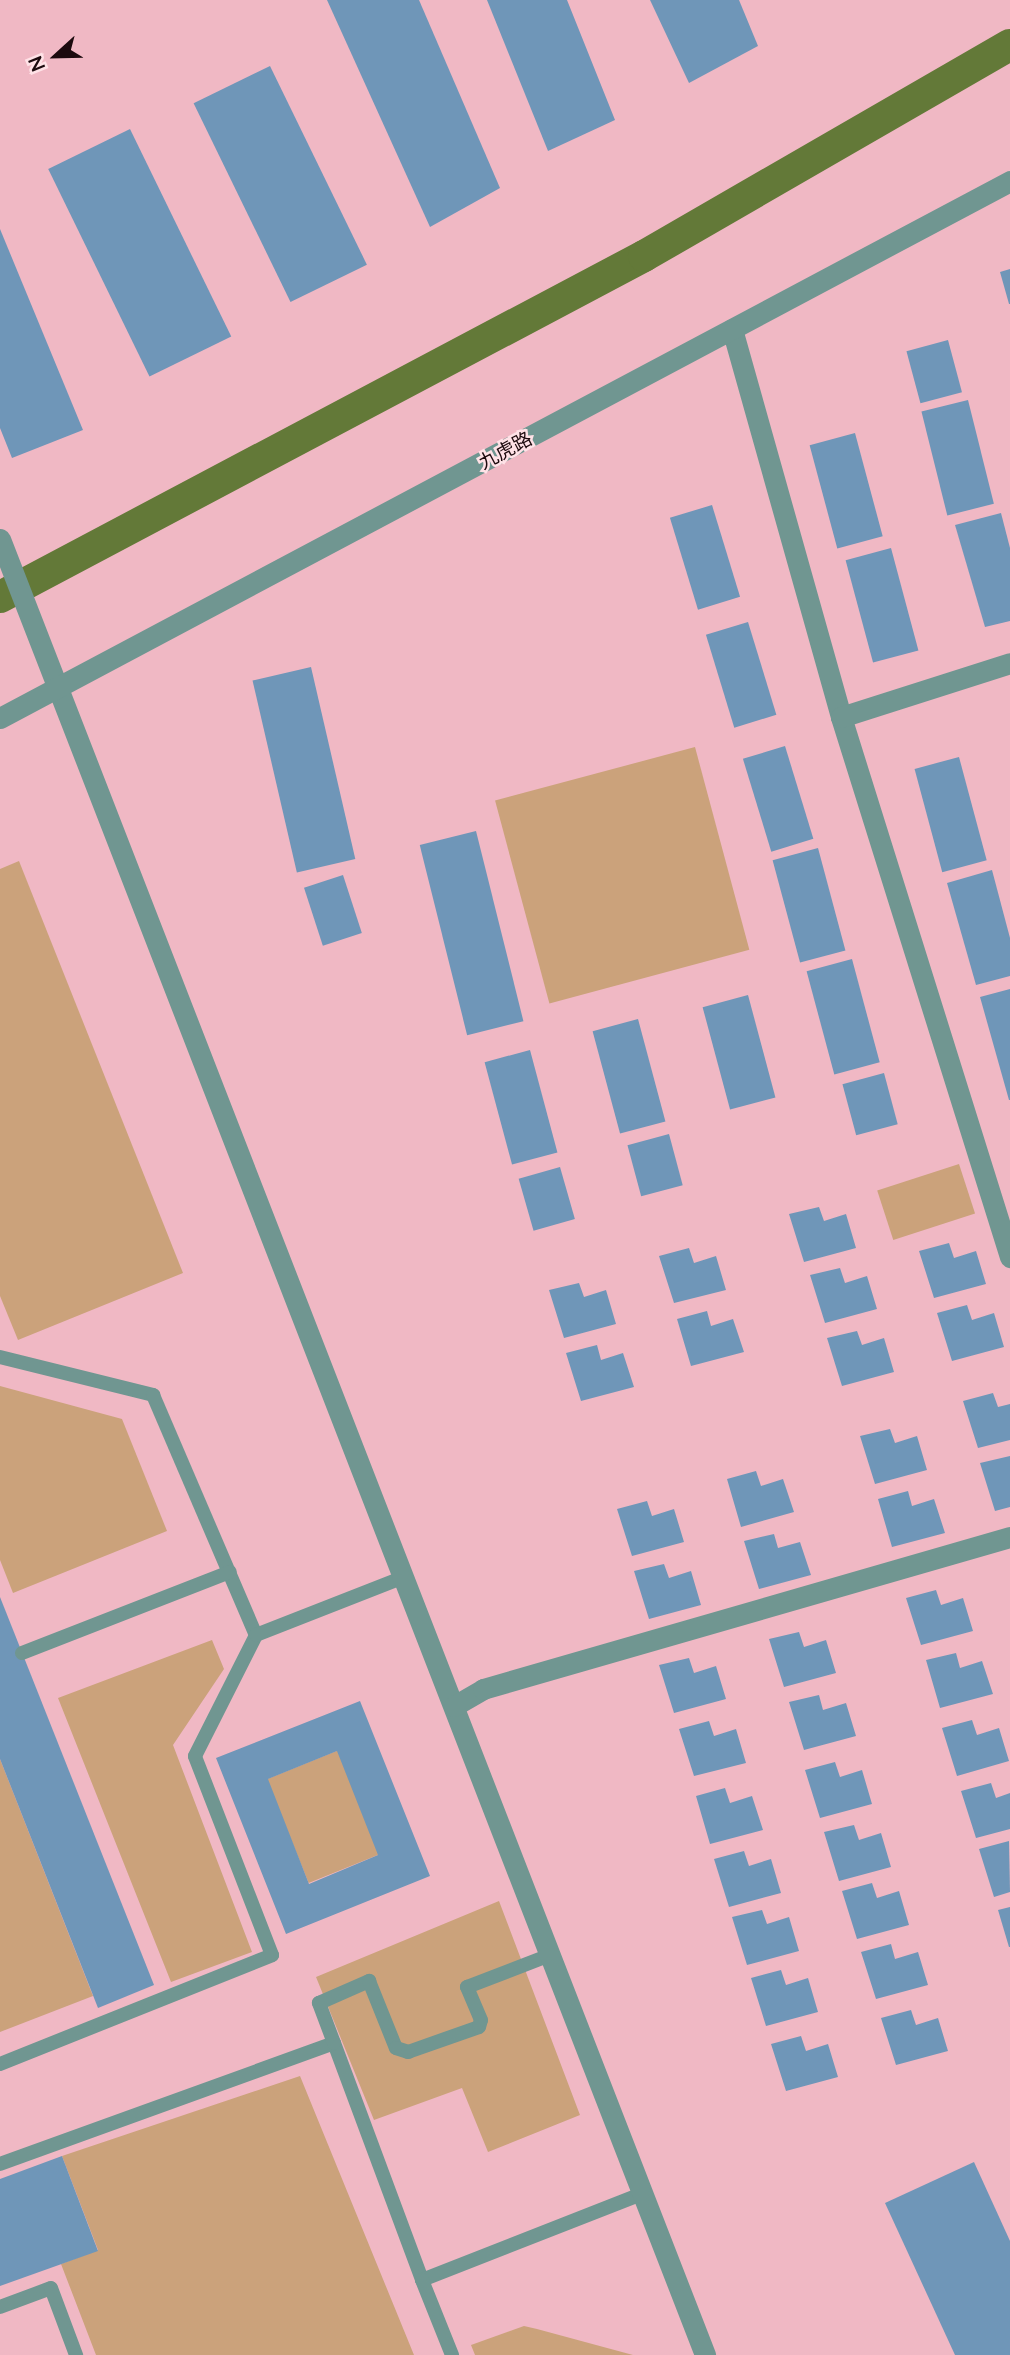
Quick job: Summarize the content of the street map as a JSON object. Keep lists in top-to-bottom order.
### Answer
{
  "streets": {
    "street": ["九虎路"]
  },
  "north": "left"
}
